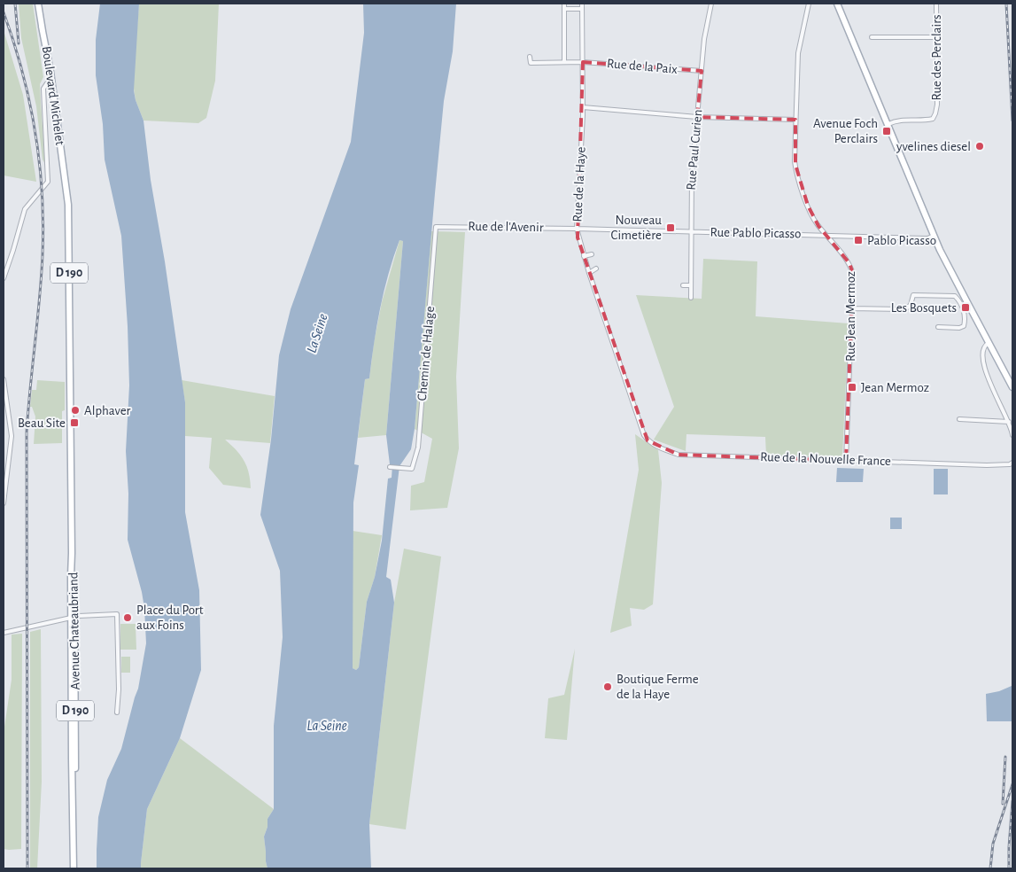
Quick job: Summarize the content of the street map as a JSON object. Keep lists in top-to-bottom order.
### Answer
{
  "streets": {
    "main road": ["Boulevard Michelet", "D 190", "Avenue Chateaubriand"],
    "street": [
      "Rue des Perclairs",
      "Rue de la Paix",
      "Rue Paul Curien",
      "Rue de la Haye",
      "Rue de l'Avenir",
      "Rue Pablo Picasso",
      "Rue Jean Mermoz",
      "Chemin de Halage",
      "Rue de la Nouvelle France"
    ]
  },
  "crossings": [
    ["Rue de la Paix", "Rue Paul Curien"],
    ["Rue de la Paix", "Rue de la Haye"],
    ["Boulevard Michelet", "Avenue Chateaubriand"],
    ["Rue Paul Curien", "Rue Pablo Picasso"],
    ["Rue de la Haye", "Rue de l'Avenir"],
    ["Rue de la Haye", "Rue Pablo Picasso"],
    ["Rue de la Haye", "Rue de la Nouvelle France"],
    ["Rue de l'Avenir", "Rue Pablo Picasso"],
    ["Rue de l'Avenir", "Chemin de Halage"],
    ["Rue Pablo Picasso", "Rue Jean Mermoz"],
    ["Rue Jean Mermoz", "Rue de la Nouvelle France"]
  ],
  "water": ["La Seine"],
  "places": {
    "transit": [
      "Avenue Foch Perclairs",
      "Nouveau Cimetière",
      "Pablo Picasso",
      "Les Bosquets",
      "Jean Mermoz",
      "Beau Site"
    ],
    "other": [
      "yvelines diesel",
      "Alphaver",
      "Place du Port aux Foins",
      "Boutique Ferme de la Haye"
    ]
  }
}
